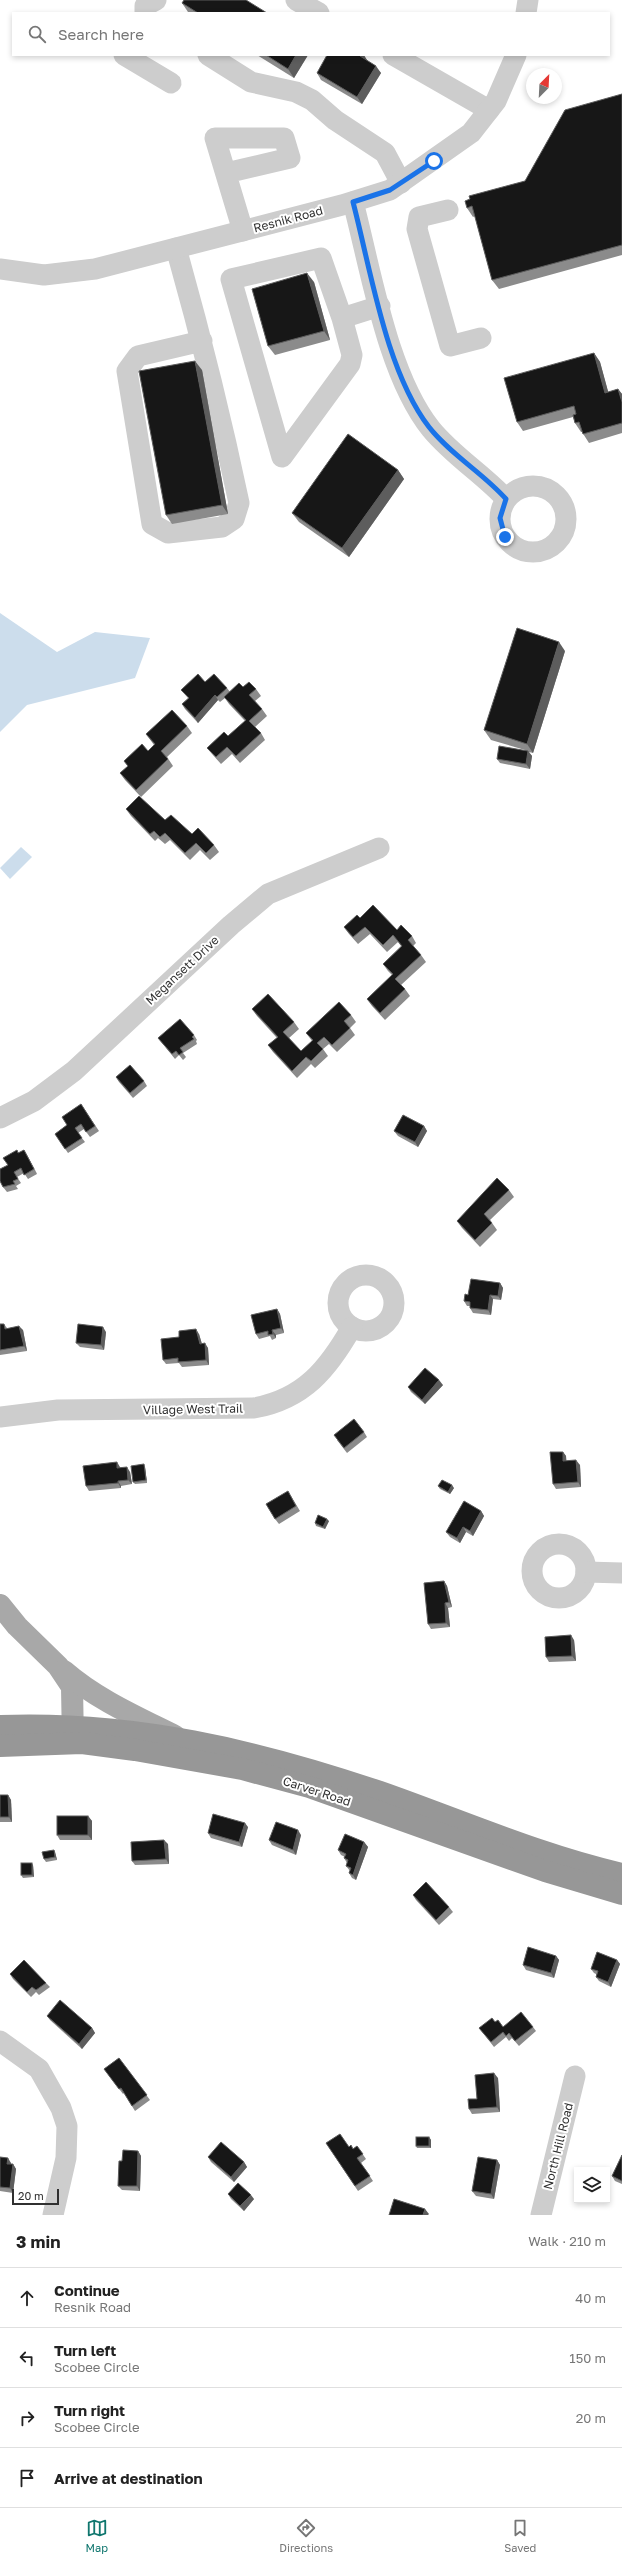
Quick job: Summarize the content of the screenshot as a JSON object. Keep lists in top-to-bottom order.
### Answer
{
  "streets": {
    "highway": ["Carver Road"],
    "street": [
      "Resnik Road",
      "Megansett Drive",
      "Village West Trail",
      "North Hill Road"
    ]
  },
  "scale_bar": "20 m",
  "north": "top right",
  "page": {
    "search": "Search here",
    "scale": "20 m",
    "heading": ["3 min", "Walk · 210 m"],
    "list": [
      ["Continue", "Resnik Road", "40 m"],
      ["Turn left", "Scobee Circle", "150 m"],
      ["Turn right", "Scobee Circle", "20 m"],
      "Arrive at destination"
    ],
    "nav": ["Map", "Directions", "Saved"]
  }
}
